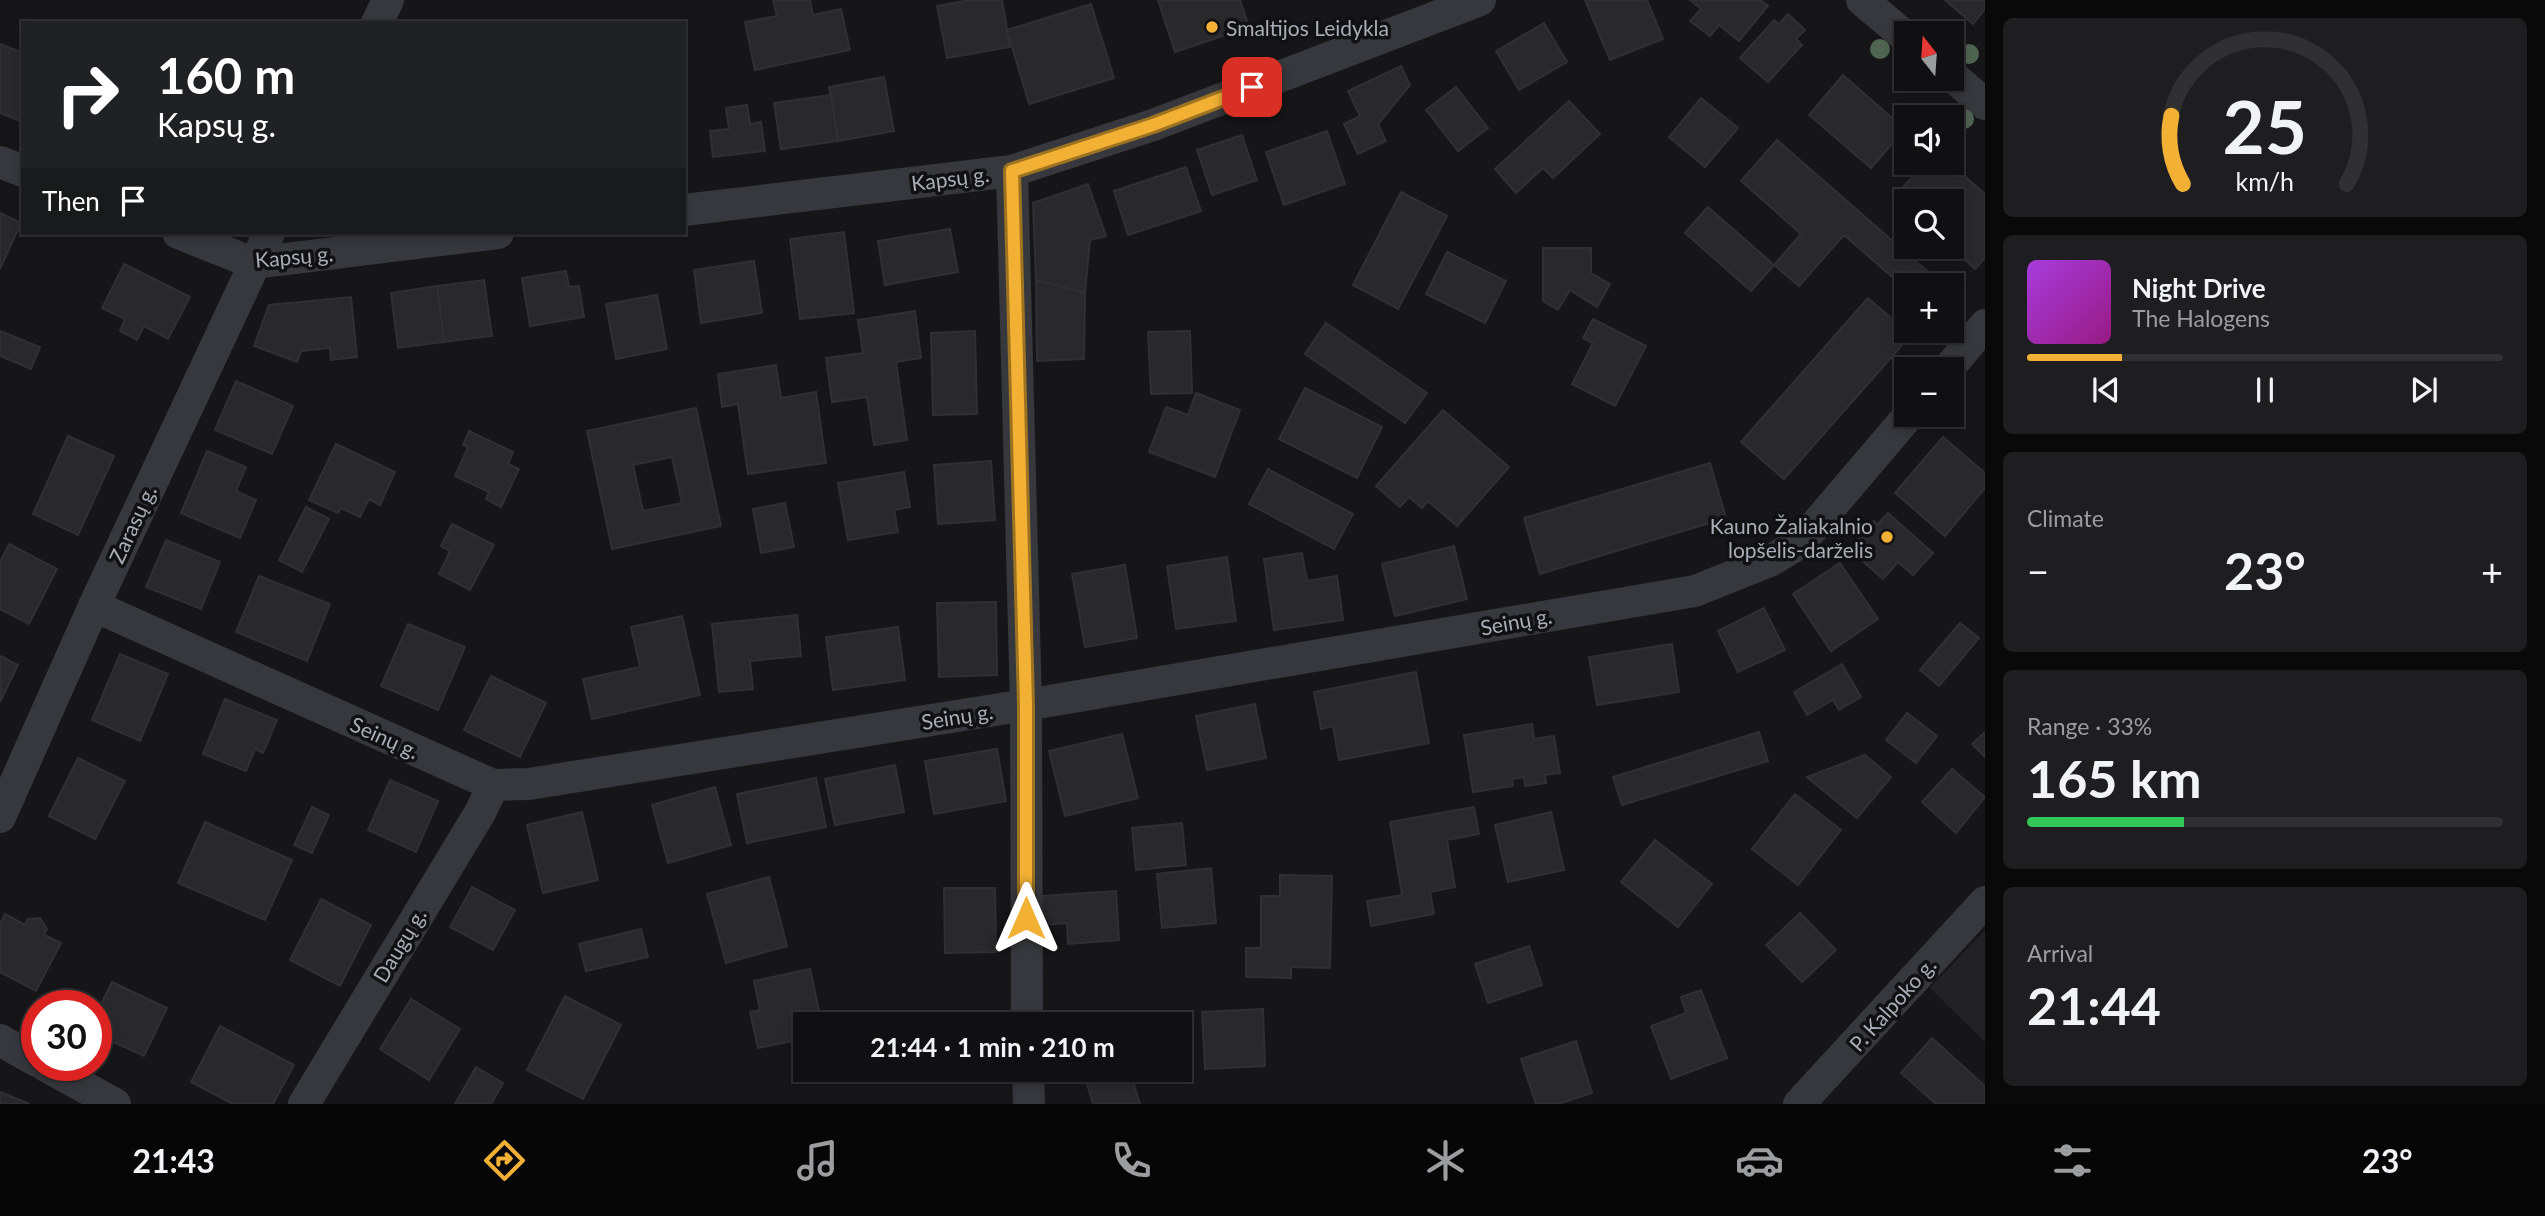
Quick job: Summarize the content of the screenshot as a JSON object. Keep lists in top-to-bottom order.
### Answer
{
  "streets": {
    "street": [
      "Kapsų g.",
      "Zarasų g.",
      "Seinų g.",
      "Daugų g.",
      "P. Kalpoko g."
    ]
  },
  "crossings": [
    ["Kapsų g.", "Zarasų g."],
    ["Zarasų g.", "Seinų g."],
    ["Seinų g.", "Daugų g."]
  ],
  "places": ["Smaltijos Leidykla", "Kauno Žaliakalnio lopšelis-darželis"],
  "north": "top",
  "page": {
    "map_buttons": ["+", "−"],
    "turn": ["160 m", "Kapsų g."],
    "then": "Then",
    "song": ["Night Drive", "The Halogens"],
    "tile": [
      "Climate",
      ["Range · 33%", "165 km"],
      ["Arrival", "21:44"]
    ],
    "heat": ["−", "23°", "+"],
    "limit": "30",
    "trip": "21:44 · 1 min · 210 m",
    "tabs": ["21:43", "23°"],
    "gauge": ["25", "km/h"]
  }
}
